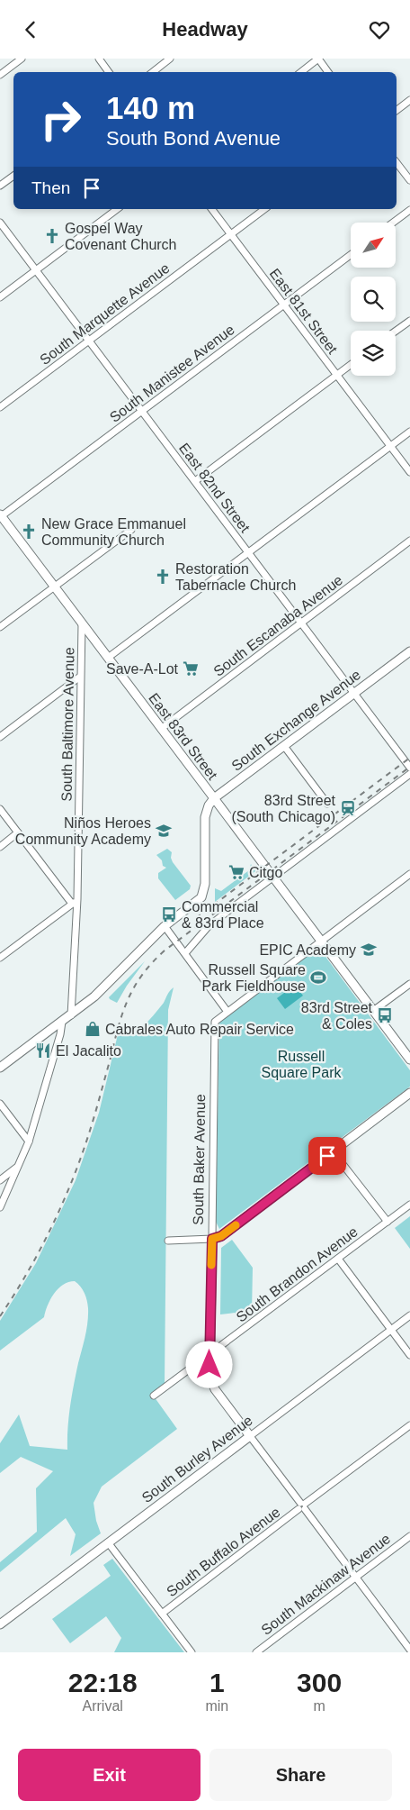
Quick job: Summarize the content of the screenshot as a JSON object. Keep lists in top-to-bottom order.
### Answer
{
  "streets": {
    "street": [
      "East 81st Street",
      "South Marquette Avenue",
      "South Manistee Avenue",
      "East 82nd Street",
      "South Escanaba Avenue",
      "South Exchange Avenue",
      "South Baltimore Avenue",
      "East 83rd Street",
      "South Baker Avenue",
      "South Brandon Avenue",
      "South Burley Avenue",
      "South Buffalo Avenue",
      "South Mackinaw Avenue"
    ]
  },
  "crossings": [
    ["East 81st Street", "South Marquette Avenue"],
    ["East 81st Street", "South Manistee Avenue"],
    ["South Marquette Avenue", "East 82nd Street"],
    ["South Manistee Avenue", "East 82nd Street"],
    ["South Manistee Avenue", "East 83rd Street"],
    ["East 82nd Street", "South Escanaba Avenue"],
    ["East 82nd Street", "South Exchange Avenue"],
    ["South Escanaba Avenue", "East 83rd Street"],
    ["South Exchange Avenue", "East 83rd Street"],
    ["South Baltimore Avenue", "East 83rd Street"],
    ["South Baker Avenue", "South Brandon Avenue"],
    ["South Baker Avenue", "South Burley Avenue"]
  ],
  "parks": ["Russell Square Park"],
  "places": {
    "church": ["Gospel Way Covenant Church", "New Grace Emmanuel Community Church", "Restoration Tabernacle Church"],
    "supermarket": ["Save-A-Lot", "Citgo"],
    "station": ["83rd Street (South Chicago)"],
    "school or university": ["Niños Heroes Community Academy", "EPIC Academy"],
    "bus stop": ["Commercial & 83rd Place", "83rd Street & Coles"],
    "sports": ["Russell Square Park Fieldhouse"],
    "shop": ["Cabrales Auto Repair Service"],
    "restaurant": ["El Jacalito"]
  },
  "north": "top right",
  "page": {
    "header": "Headway",
    "turn": ["140 m", "South Bond Avenue"],
    "then": "Then",
    "eta": [
      "22:18",
      "Arrival",
      "1",
      "min",
      "300",
      "m"
    ],
    "buttons": ["Exit", "Share"]
  }
}
